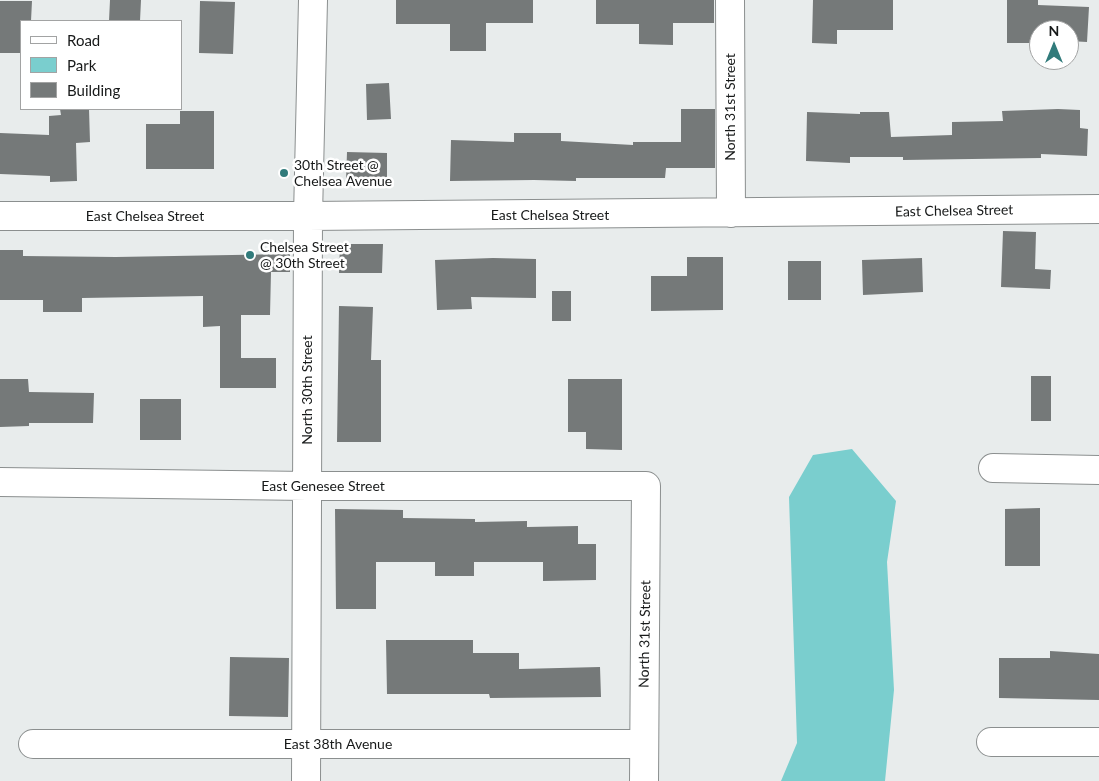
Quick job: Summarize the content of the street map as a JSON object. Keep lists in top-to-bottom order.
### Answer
{
  "streets": {
    "street": [
      "North 31st Street",
      "East Chelsea Street",
      "North 30th Street",
      "East Genesee Street",
      "East 38th Avenue"
    ]
  },
  "crossings": [
    ["North 31st Street", "East Chelsea Street"],
    ["North 31st Street", "East Genesee Street"],
    ["North 31st Street", "East 38th Avenue"],
    ["East Chelsea Street", "North 30th Street"],
    ["North 30th Street", "East Genesee Street"],
    ["North 30th Street", "East 38th Avenue"]
  ],
  "places": ["30th Street @ Chelsea Avenue", "Chelsea Street @ 30th Street"],
  "legend": ["Road", "Park", "Building"],
  "north": "top"
}
